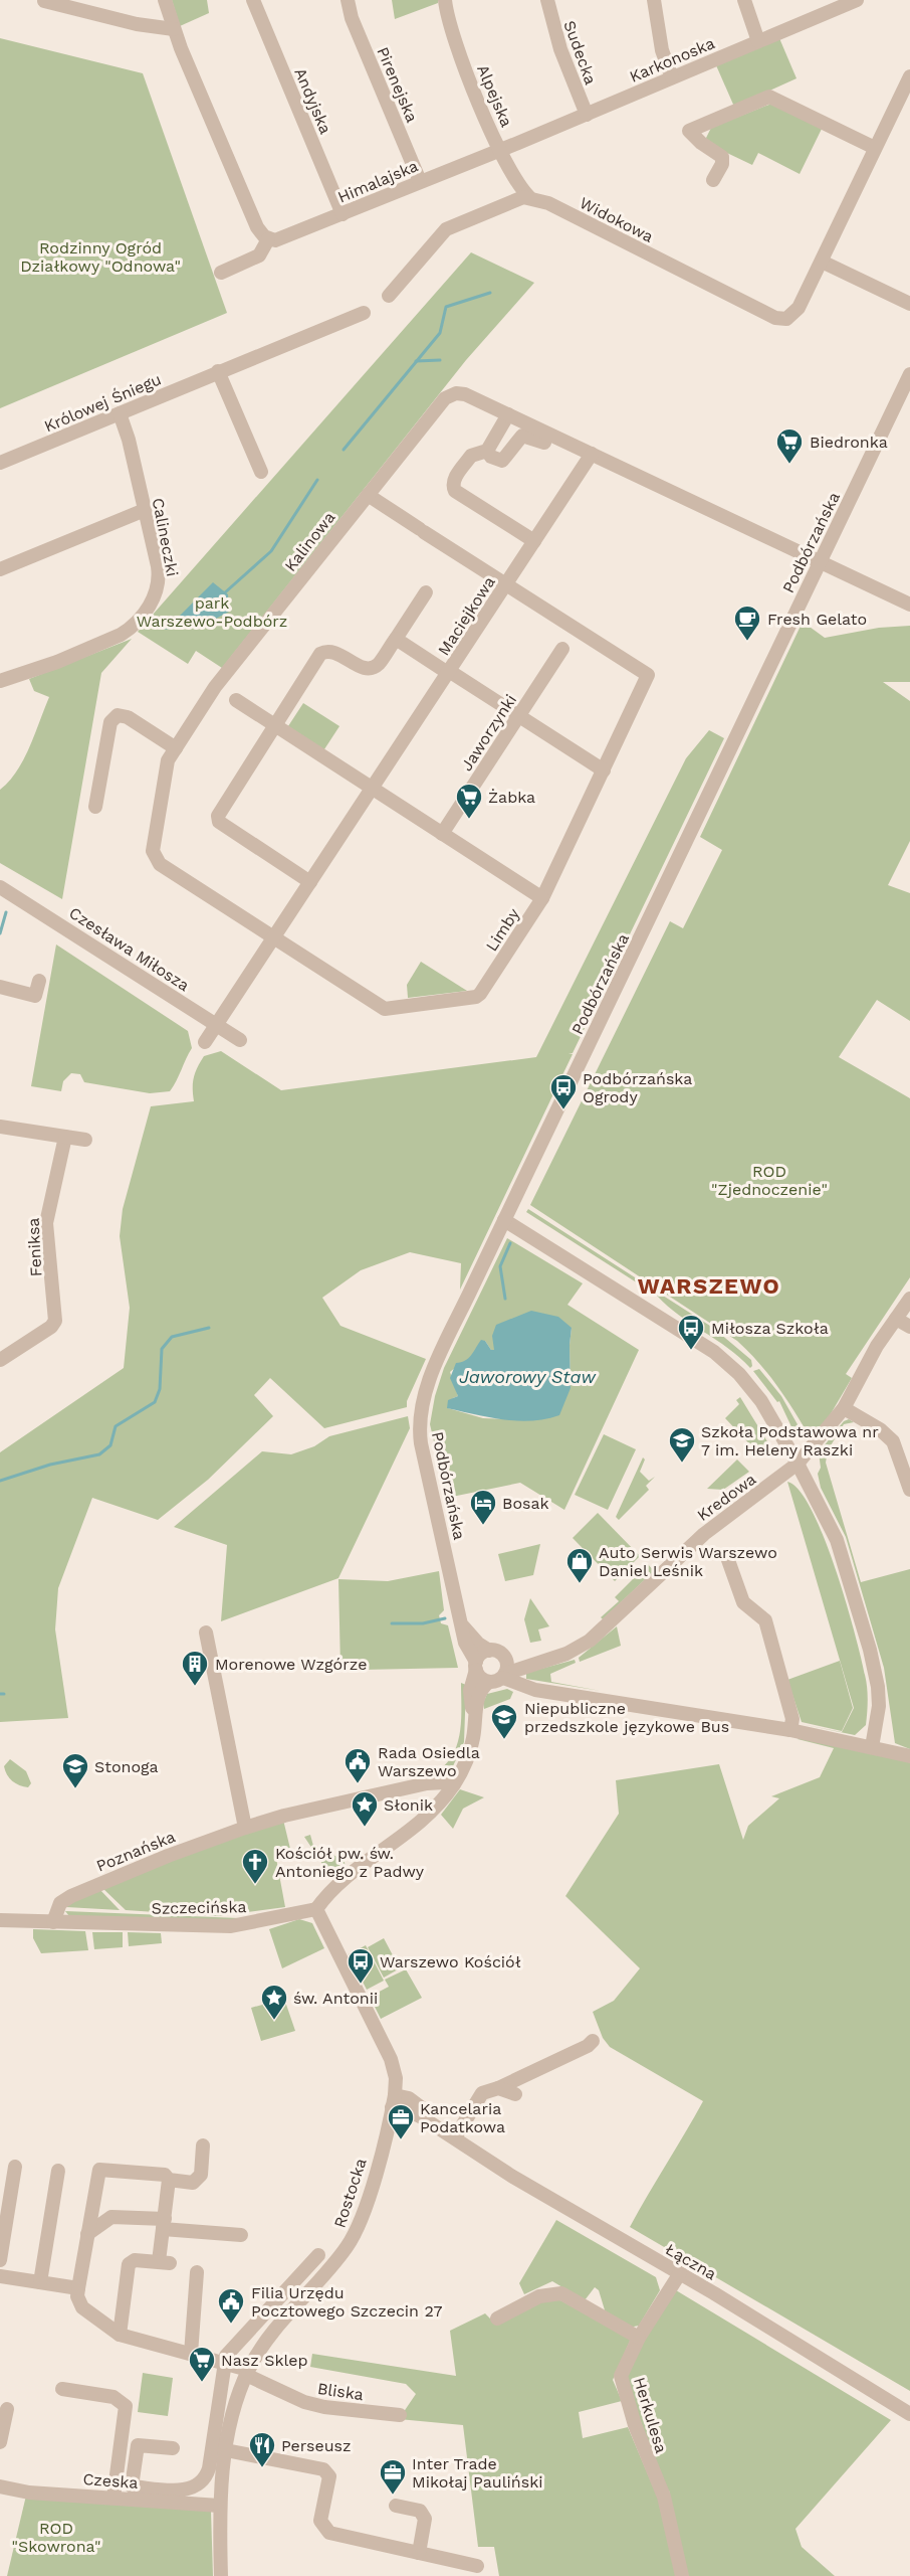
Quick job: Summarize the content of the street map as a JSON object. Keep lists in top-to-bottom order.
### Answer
{
  "streets": {
    "street": [
      "Sudecka",
      "Karkonoska",
      "Pirenejska",
      "Alpejska",
      "Andyjska",
      "Himalajska",
      "Widokowa",
      "Królowej Śniegu",
      "Calineczki",
      "Kalinowa",
      "Podbórzańska",
      "Maciejkowa",
      "Jaworzynki",
      "Limby",
      "Czesława Miłosza",
      "Feniksa",
      "Kredowa",
      "Poznańska",
      "Szczecińska",
      "Rostocka",
      "Łączna",
      "Bliska",
      "Herkulesa",
      "Czeska"
    ]
  },
  "crossings": [
    ["Sudecka", "Karkonoska"],
    ["Karkonoska", "Alpejska"],
    ["Karkonoska", "Himalajska"],
    ["Pirenejska", "Himalajska"],
    ["Alpejska", "Himalajska"],
    ["Alpejska", "Widokowa"],
    ["Andyjska", "Himalajska"],
    ["Królowej Śniegu", "Calineczki"],
    ["Kalinowa", "Maciejkowa"],
    ["Kalinowa", "Limby"],
    ["Podbórzańska", "Kredowa"],
    ["Maciejkowa", "Limby"],
    ["Maciejkowa", "Czesława Miłosza"],
    ["Poznańska", "Szczecińska"],
    ["Szczecińska", "Rostocka"],
    ["Rostocka", "Łączna"],
    ["Rostocka", "Bliska"],
    ["Rostocka", "Czeska"],
    ["Łączna", "Herkulesa"]
  ],
  "districts": ["WARSZEWO"],
  "water": ["Jaworowy Staw"],
  "parks": [
    "Rodzinny Ogród Działkowy \"Odnowa\"",
    "park Warszewo-Podbórz",
    "ROD \"Zjednoczenie\"",
    "ROD \"Skowrona\""
  ],
  "places": {
    "supermarket": ["Biedronka", "Żabka", "Nasz Sklep"],
    "cafe": ["Fresh Gelato"],
    "bus stop": ["Podbórzańska Ogrody", "Miłosza Szkoła", "Warszewo Kościół"],
    "school or university": ["Szkoła Podstawowa nr 7 im. Heleny Raszki", "Niepubliczne przedszkole językowe Bus", "Stonoga"],
    "hotel": ["Bosak"],
    "shop": ["Auto Serwis Warszewo Daniel Leśnik"],
    "building": ["Morenowe Wzgórze"],
    "public building": ["Rada Osiedla Warszewo", "Filia Urzędu Pocztowego Szczecin 27"],
    "place": ["Słonik", "św. Antonii"],
    "church": ["Kościół pw. św. Antoniego z Padwy"],
    "office": ["Kancelaria Podatkowa", "Inter Trade Mikołaj Pauliński"],
    "restaurant": ["Perseusz"]
  }
}
